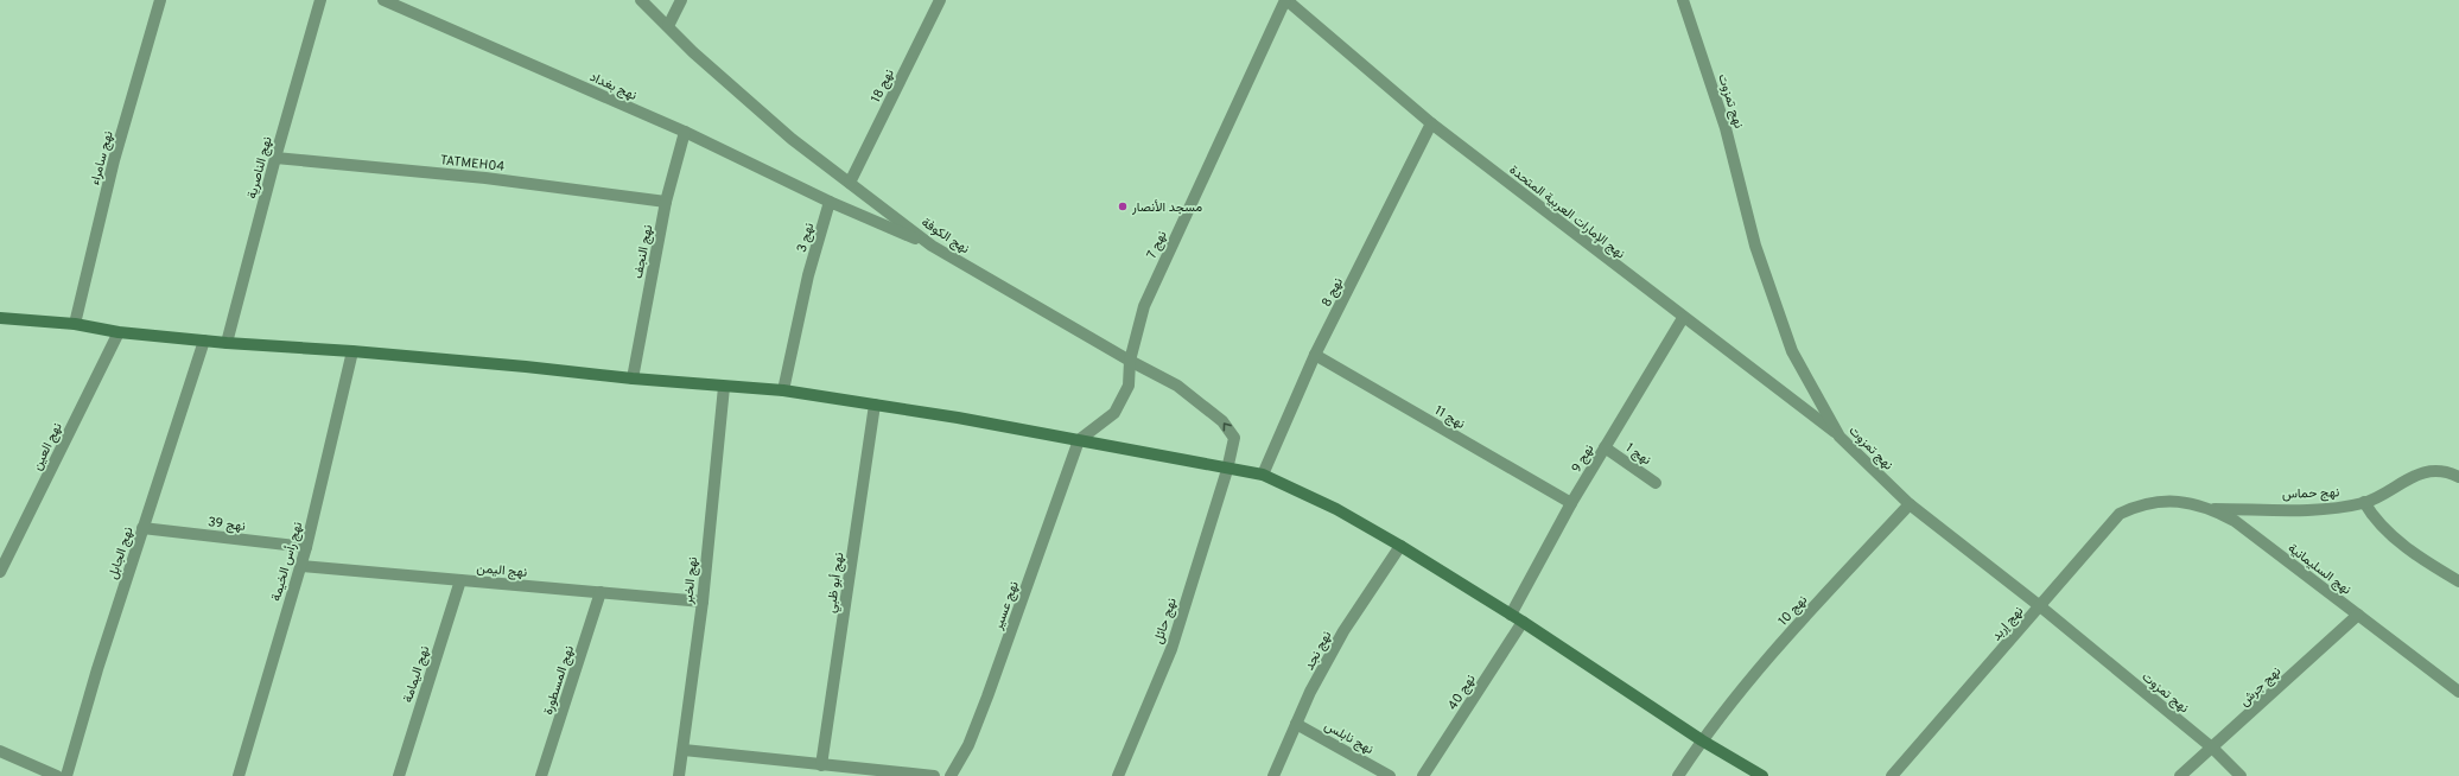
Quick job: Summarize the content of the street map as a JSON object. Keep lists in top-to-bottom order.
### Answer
{
  "streets": {
    "street": [
      "نهج بغداد",
      "نهج 18",
      "نهج تمزوت",
      "نهج سامراء",
      "TATMEH04",
      "نهج الناصرية",
      "نهج الإمارات العربية المتحدة",
      "نهج الكوفة",
      "نهج 3",
      "نهج 7",
      "نهج النجف",
      "نهج 8",
      "نهج 11",
      "نهج العين",
      "نهج 1",
      "نهج 9",
      "نهج حماس",
      "نهج 39",
      "نهج الجابل",
      "نهج رأس الخيمة",
      "نهج السليمانية",
      "نهج اليمن",
      "نهج الخبر",
      "نهج أبو ظبي",
      "نهج عسير",
      "نهج 10",
      "نهج حائل",
      "نهج إربد",
      "نهج نجد",
      "نهج اليمامة",
      "نهج المسطورة",
      "نهج جرش",
      "نهج 40",
      "نهج نابلس"
    ]
  },
  "crossings": [
    ["نهج بغداد", "نهج 3"],
    ["نهج بغداد", "نهج النجف"],
    ["نهج 18", "نهج الكوفة"],
    ["نهج تمزوت", "نهج الإمارات العربية المتحدة"],
    ["نهج تمزوت", "نهج 10"],
    ["نهج تمزوت", "نهج إربد"],
    ["نهج تمزوت", "نهج جرش"],
    ["TATMEH04", "نهج الناصرية"],
    ["TATMEH04", "نهج النجف"],
    ["نهج الإمارات العربية المتحدة", "نهج 7"],
    ["نهج الإمارات العربية المتحدة", "نهج 8"],
    ["نهج الإمارات العربية المتحدة", "نهج 9"],
    ["نهج الكوفة", "نهج 7"],
    ["نهج الكوفة", "نهج حائل"],
    ["نهج 7", "نهج عسير"],
    ["نهج 8", "نهج 11"],
    ["نهج 11", "نهج 9"],
    ["نهج 1", "نهج 9"],
    ["نهج حماس", "نهج السليمانية"],
    ["نهج 39", "نهج الجابل"],
    ["نهج 39", "نهج رأس الخيمة"],
    ["نهج رأس الخيمة", "نهج اليمن"],
    ["نهج السليمانية", "نهج إربد"],
    ["نهج السليمانية", "نهج جرش"],
    ["نهج اليمن", "نهج الخبر"],
    ["نهج اليمن", "نهج اليمامة"],
    ["نهج اليمن", "نهج المسطورة"],
    ["نهج نجد", "نهج نابلس"]
  ],
  "places": ["مسجد الأنصار"]
}
